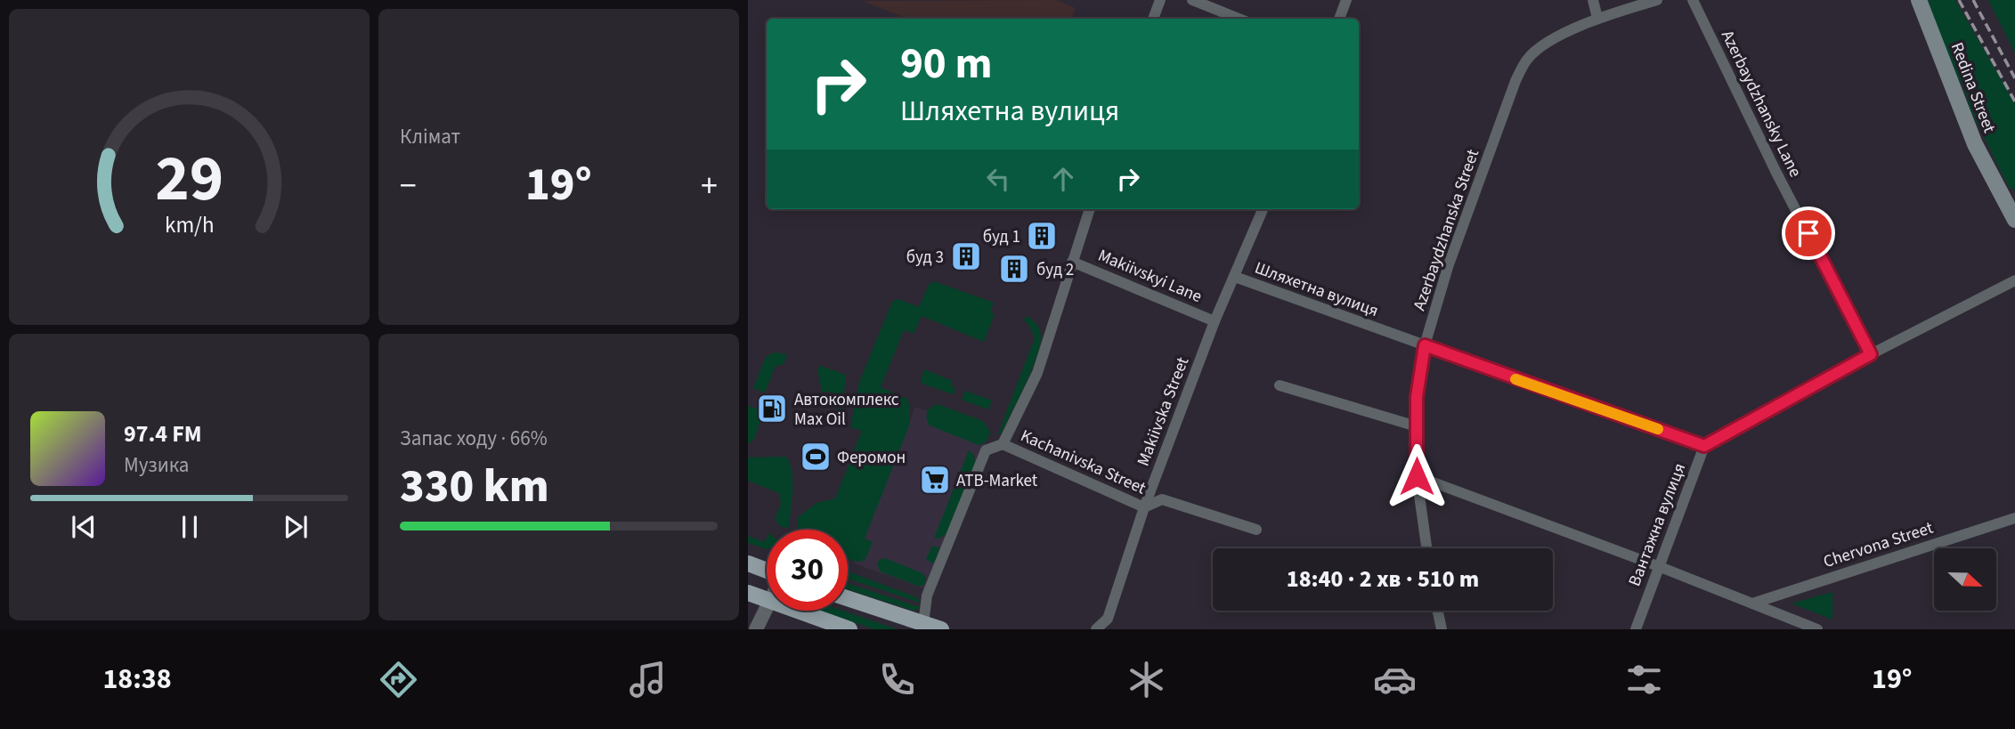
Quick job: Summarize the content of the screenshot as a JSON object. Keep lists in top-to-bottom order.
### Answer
{
  "streets": {
    "main road": ["Redina Street"],
    "street": [
      "Azerbaydzhansky Lane",
      "Azerbaydzhanska Street",
      "Makiivskyi Lane",
      "Шляхетна вулиця",
      "Makiivska Street",
      "Kachanivska Street",
      "Вантажна вулиця",
      "Chervona Street"
    ]
  },
  "crossings": [
    ["Azerbaydzhanska Street", "Шляхетна вулиця"],
    ["Makiivskyi Lane", "Makiivska Street"],
    ["Makiivskyi Lane", "Kachanivska Street"],
    ["Шляхетна вулиця", "Makiivska Street"],
    ["Шляхетна вулиця", "Вантажна вулиця"],
    ["Makiivska Street", "Kachanivska Street"]
  ],
  "places": {
    "building": ["буд 1", "буд 3", "буд 2"],
    "fuel station": ["Автокомплекс Max Oil"],
    "sports": ["Феромон"],
    "supermarket": ["ATB-Market"]
  },
  "north": "right",
  "page": {
    "tile": [
      "Клімат",
      ["Запас ходу · 66%", "330 km"]
    ],
    "turn": ["90 m", "Шляхетна вулиця"],
    "heat": ["−", "19°", "+"],
    "song": ["97.4 FM", "Музика"],
    "limit": "30",
    "trip": "18:40 · 2 хв · 510 m",
    "tabs": ["18:38", "19°"],
    "gauge": ["29", "km/h"]
  }
}
